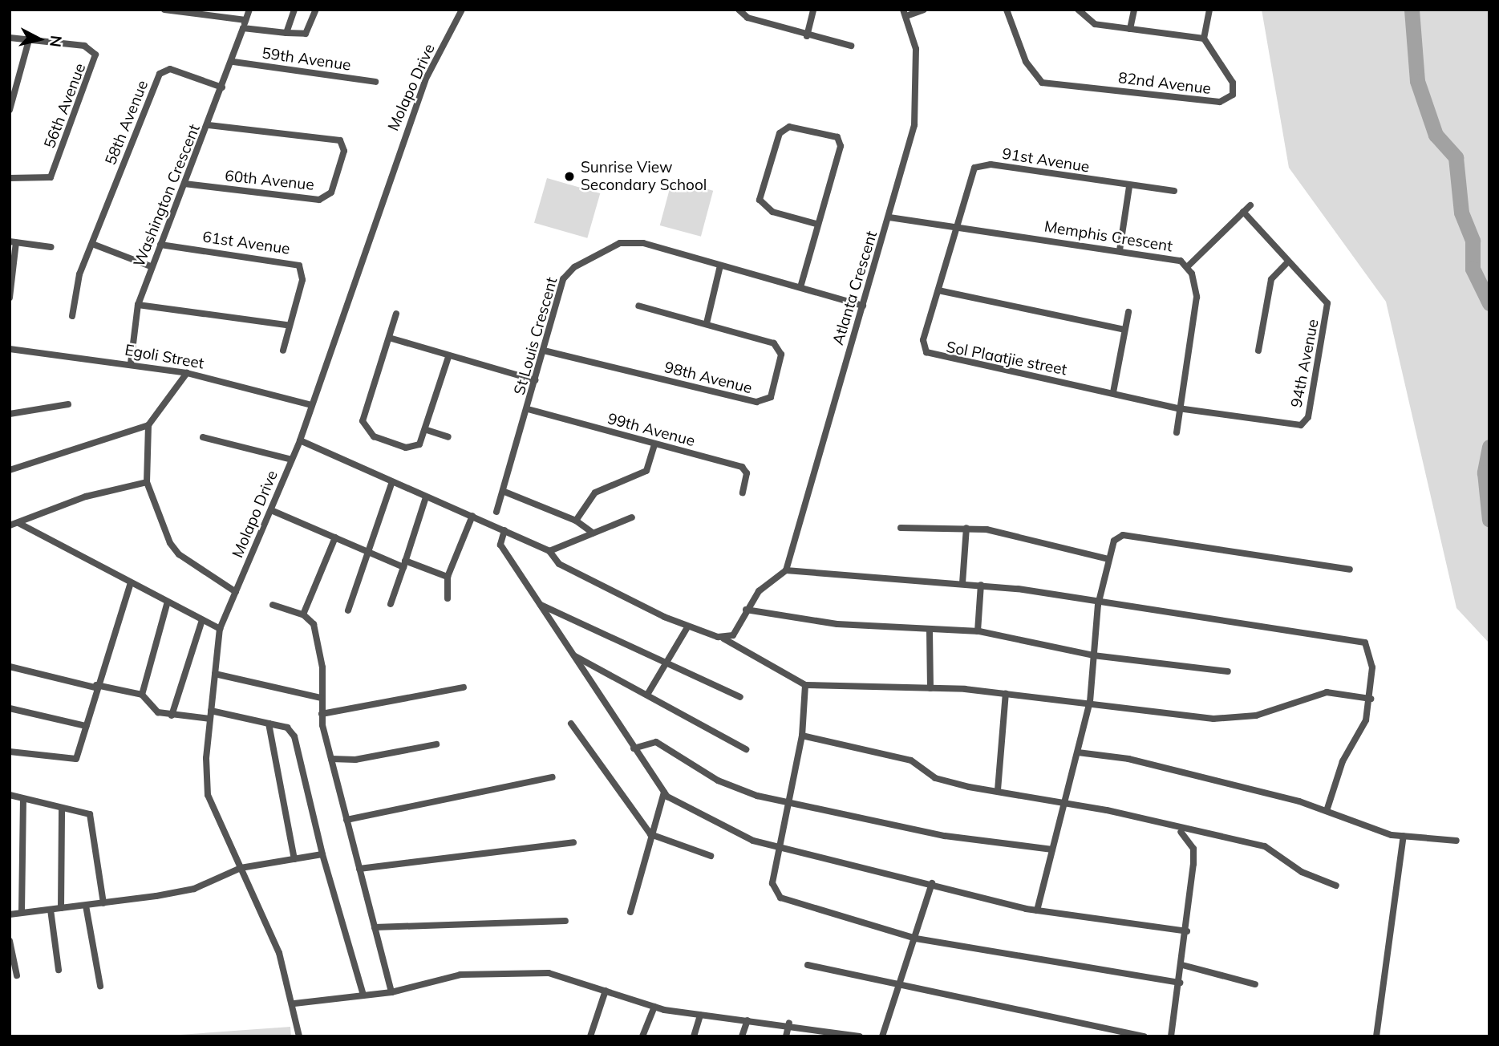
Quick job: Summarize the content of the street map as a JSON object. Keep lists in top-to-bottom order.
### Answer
{
  "streets": {
    "street": [
      "59th Avenue",
      "82nd Avenue",
      "Molapo Drive",
      "56th Avenue",
      "58th Avenue",
      "91st Avenue",
      "60th Avenue",
      "Washington Crescent",
      "Memphis Crescent",
      "61st Avenue",
      "Atlanta Crescent",
      "St Louis Crescent",
      "Egoli Street",
      "Sol Plaatjie street",
      "94th Avenue",
      "98th Avenue",
      "99th Avenue"
    ]
  },
  "crossings": [
    ["59th Avenue", "Washington Crescent"],
    ["Molapo Drive", "Egoli Street"],
    ["58th Avenue", "Washington Crescent"],
    ["91st Avenue", "Memphis Crescent"],
    ["91st Avenue", "Sol Plaatjie street"],
    ["60th Avenue", "Washington Crescent"],
    ["Washington Crescent", "61st Avenue"],
    ["Washington Crescent", "Egoli Street"],
    ["Memphis Crescent", "Atlanta Crescent"],
    ["Memphis Crescent", "Sol Plaatjie street"],
    ["Memphis Crescent", "94th Avenue"],
    ["Atlanta Crescent", "St Louis Crescent"],
    ["St Louis Crescent", "98th Avenue"],
    ["St Louis Crescent", "99th Avenue"],
    ["Sol Plaatjie street", "94th Avenue"]
  ],
  "places": ["Sunrise View Secondary School"],
  "north": "right"
}
